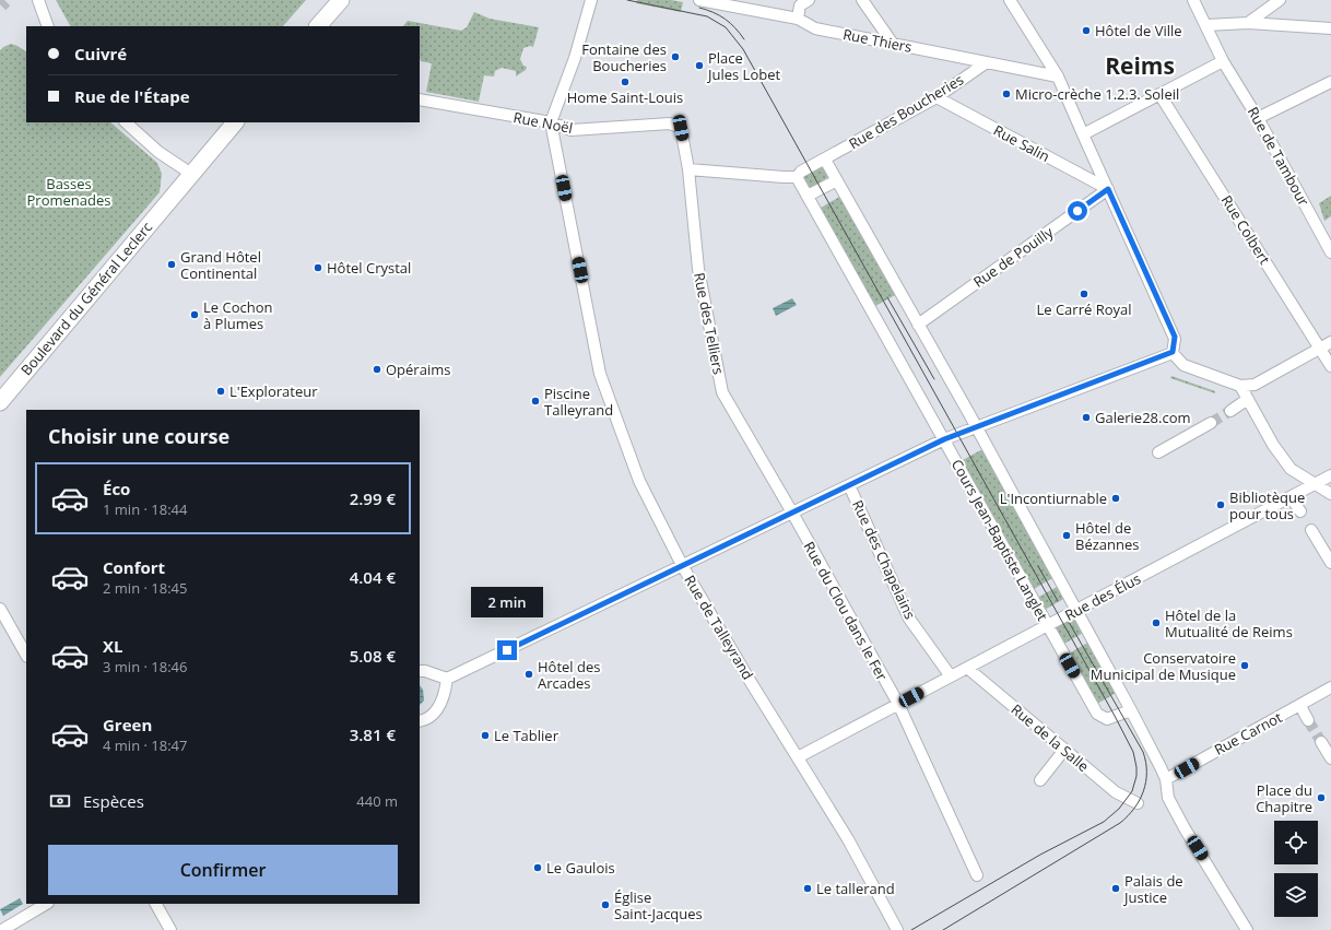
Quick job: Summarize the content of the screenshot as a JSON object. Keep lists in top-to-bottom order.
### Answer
{
  "streets": {
    "main road": ["Boulevard du Général Leclerc"],
    "street": [
      "Rue Thiers",
      "Rue des Boucheries",
      "Rue Noël",
      "Rue Salin",
      "Rue de Tambour",
      "Rue Colbert",
      "Rue de Pouilly",
      "Rue des Telliers",
      "Cours Jean-Baptiste Langlet",
      "Rue des Chapelains",
      "Rue des Élus",
      "Rue du Clou dans le Fer",
      "Rue de Talleyrand",
      "Rue Carnot",
      "Rue de la Salle"
    ]
  },
  "crossings": [
    ["Rue Thiers", "Rue des Boucheries"],
    ["Rue des Boucheries", "Rue Salin"],
    ["Rue Noël", "Rue des Telliers"],
    ["Rue Noël", "Rue de Talleyrand"],
    ["Rue Salin", "Rue de Pouilly"],
    ["Rue des Telliers", "Rue du Clou dans le Fer"],
    ["Cours Jean-Baptiste Langlet", "Rue des Élus"],
    ["Rue des Chapelains", "Rue des Élus"],
    ["Rue des Élus", "Rue du Clou dans le Fer"],
    ["Rue des Élus", "Rue de Talleyrand"],
    ["Rue des Élus", "Rue de la Salle"]
  ],
  "districts": ["Reims"],
  "parks": ["Basses Promenades"],
  "places": [
    "Hôtel de Ville",
    "Fontaine des Boucheries",
    "Place Jules Lobet",
    "Home Saint-Louis",
    "Micro-crèche 1.2.3. Soleil",
    "Grand Hôtel Continental",
    "Hôtel Crystal",
    "Le Carré Royal",
    "Le Cochon à Plumes",
    "Opéraims",
    "L'Explorateur",
    "Piscine Talleyrand",
    "Galerie28.com",
    "L'Incontiurnable",
    "Bibliotèque pour tous",
    "Hôtel de Bézannes",
    "Hôtel de la Mutualité de Reims",
    "Conservatoire Municipal de Musique",
    "Hôtel des Arcades",
    "Le Tablier",
    "Place du Chapitre",
    "Le Gaulois",
    "Le tallerand",
    "Palais de Justice",
    "Église Saint-Jacques"
  ],
  "page": {
    "banner": ["Cuivré", "Rue de l'Étape"],
    "heading": "Choisir une course",
    "list": [
      {
        "name": "Éco",
        "note": "1 min · 18:44",
        "value": "2.99 €"
      },
      {
        "name": "Confort",
        "note": "2 min · 18:45",
        "value": "4.04 €"
      },
      {
        "name": "XL",
        "note": "3 min · 18:46",
        "value": "5.08 €"
      },
      {
        "name": "Green",
        "note": "4 min · 18:47",
        "value": "3.81 €"
      }
    ],
    "bubble": "2 min",
    "pay": ["Espèces", "440 m"],
    "buttons": "Confirmer"
  }
}
